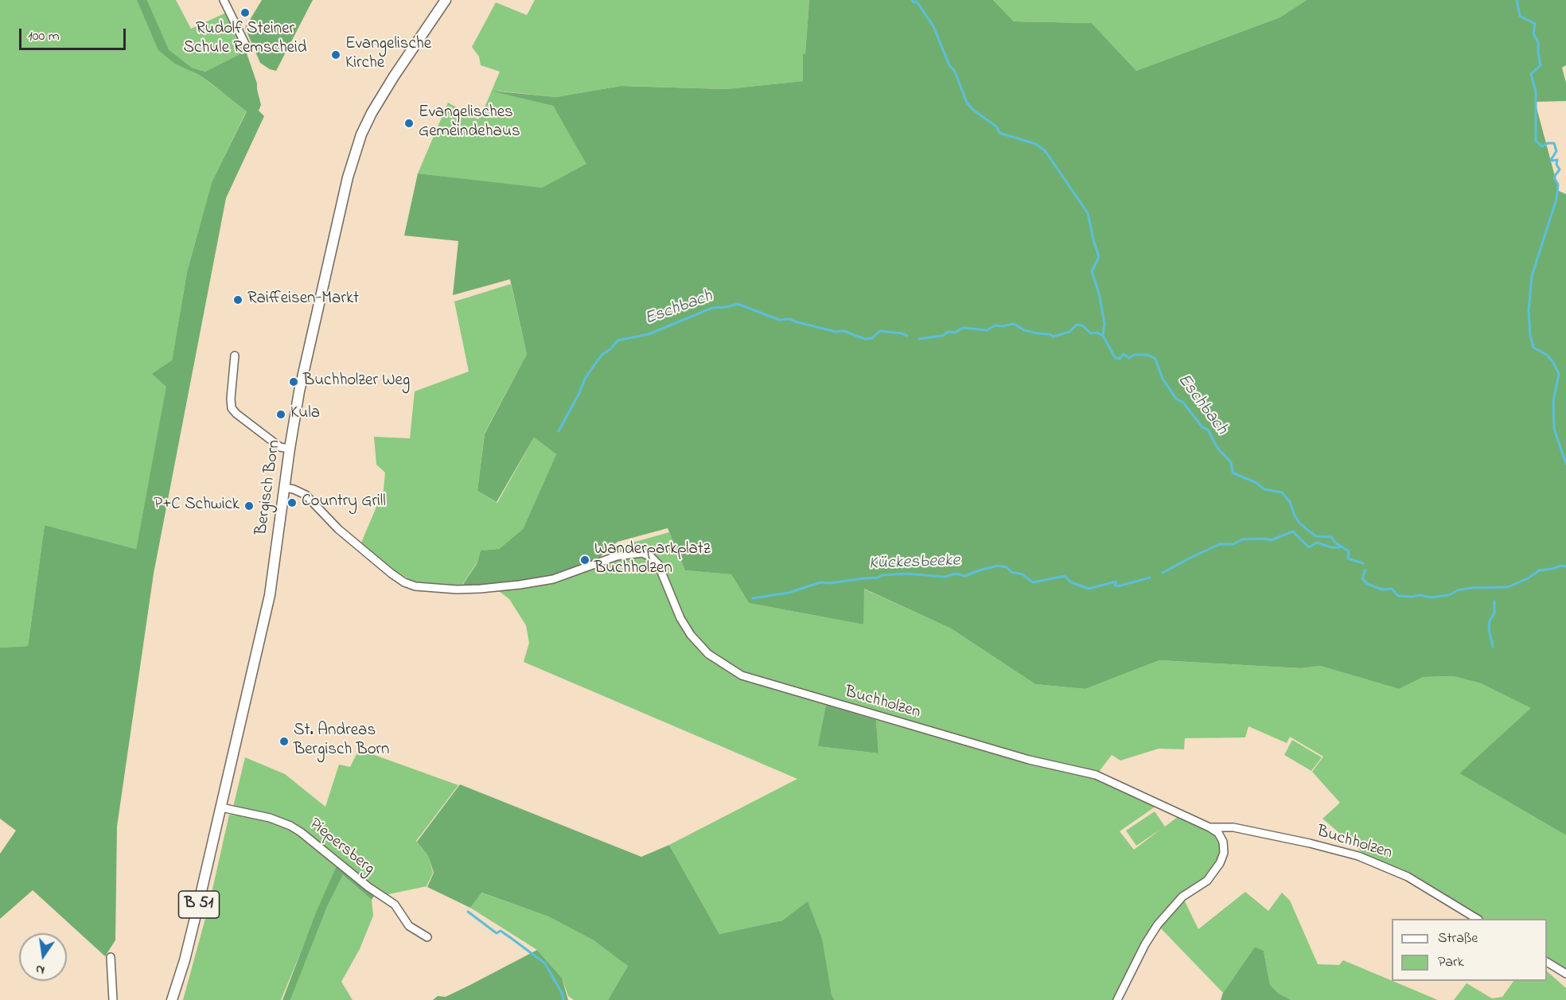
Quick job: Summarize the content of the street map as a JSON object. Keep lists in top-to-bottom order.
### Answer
{
  "streets": {
    "main road": ["Bergisch Born", "B 51"],
    "street": ["Buchholzen", "Piepersberg"]
  },
  "crossings": [
    ["Bergisch Born", "Buchholzen"],
    ["Bergisch Born", "Piepersberg"]
  ],
  "water": ["Eschbach", "Kückesbeeke"],
  "places": [
    "Rudolf Steiner Schule Remscheid",
    "Evangelische Kirche",
    "Evangelisches Gemeindehaus",
    "Raiffeisen-Markt",
    "Buchholzer Weg",
    "Kula",
    "Country Grill",
    "P+C Schwick",
    "Wanderparkplatz Buchholzen",
    "St. Andreas Bergisch Born"
  ],
  "legend": ["Straße", "Park"],
  "scale_bar": "100 m",
  "north": "bottom"
}
